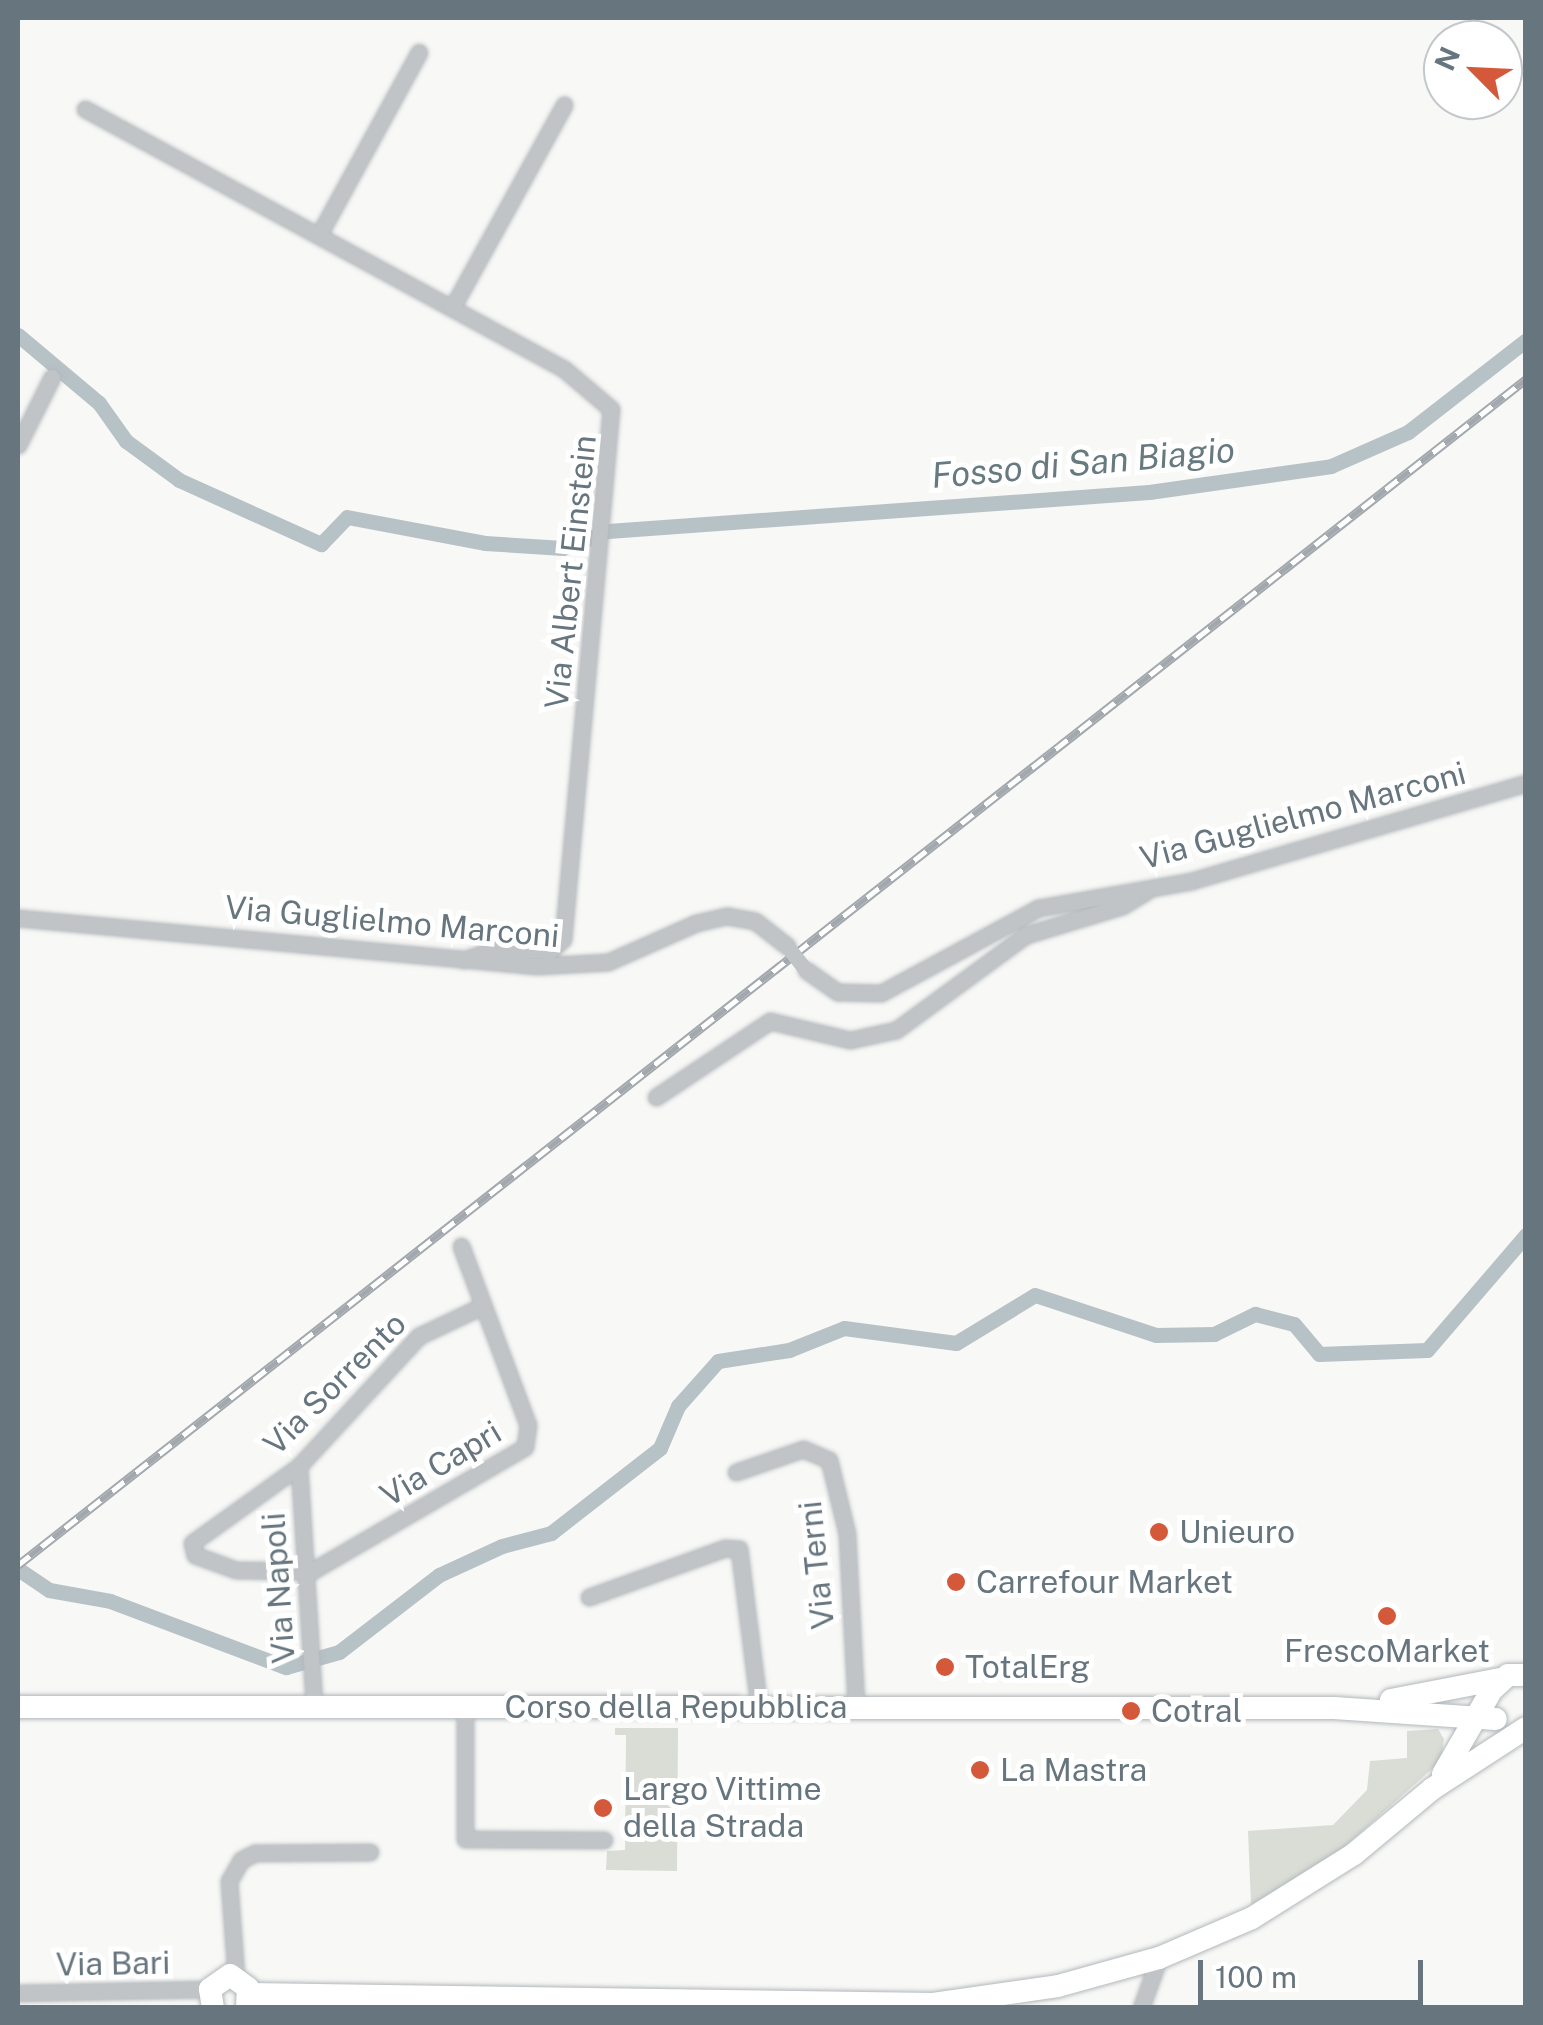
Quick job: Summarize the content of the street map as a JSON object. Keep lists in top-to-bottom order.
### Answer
{
  "streets": {
    "street": [
      "Via Albert Einstein",
      "Via Guglielmo Marconi",
      "Via Sorrento",
      "Via Capri",
      "Via Terni",
      "Via Napoli",
      "Corso della Repubblica",
      "Via Bari"
    ]
  },
  "crossings": [
    ["Via Albert Einstein", "Via Guglielmo Marconi"],
    ["Via Sorrento", "Via Capri"],
    ["Via Sorrento", "Via Napoli"],
    ["Via Capri", "Via Napoli"],
    ["Via Terni", "Corso della Repubblica"],
    ["Via Napoli", "Corso della Repubblica"]
  ],
  "water": ["Fosso di San Biagio"],
  "places": [
    "Unieuro",
    "Carrefour Market",
    "FrescoMarket",
    "TotalErg",
    "Cotral",
    "La Mastra",
    "Largo Vittime della Strada"
  ],
  "scale_bar": "100 m",
  "north": "top left"
}
